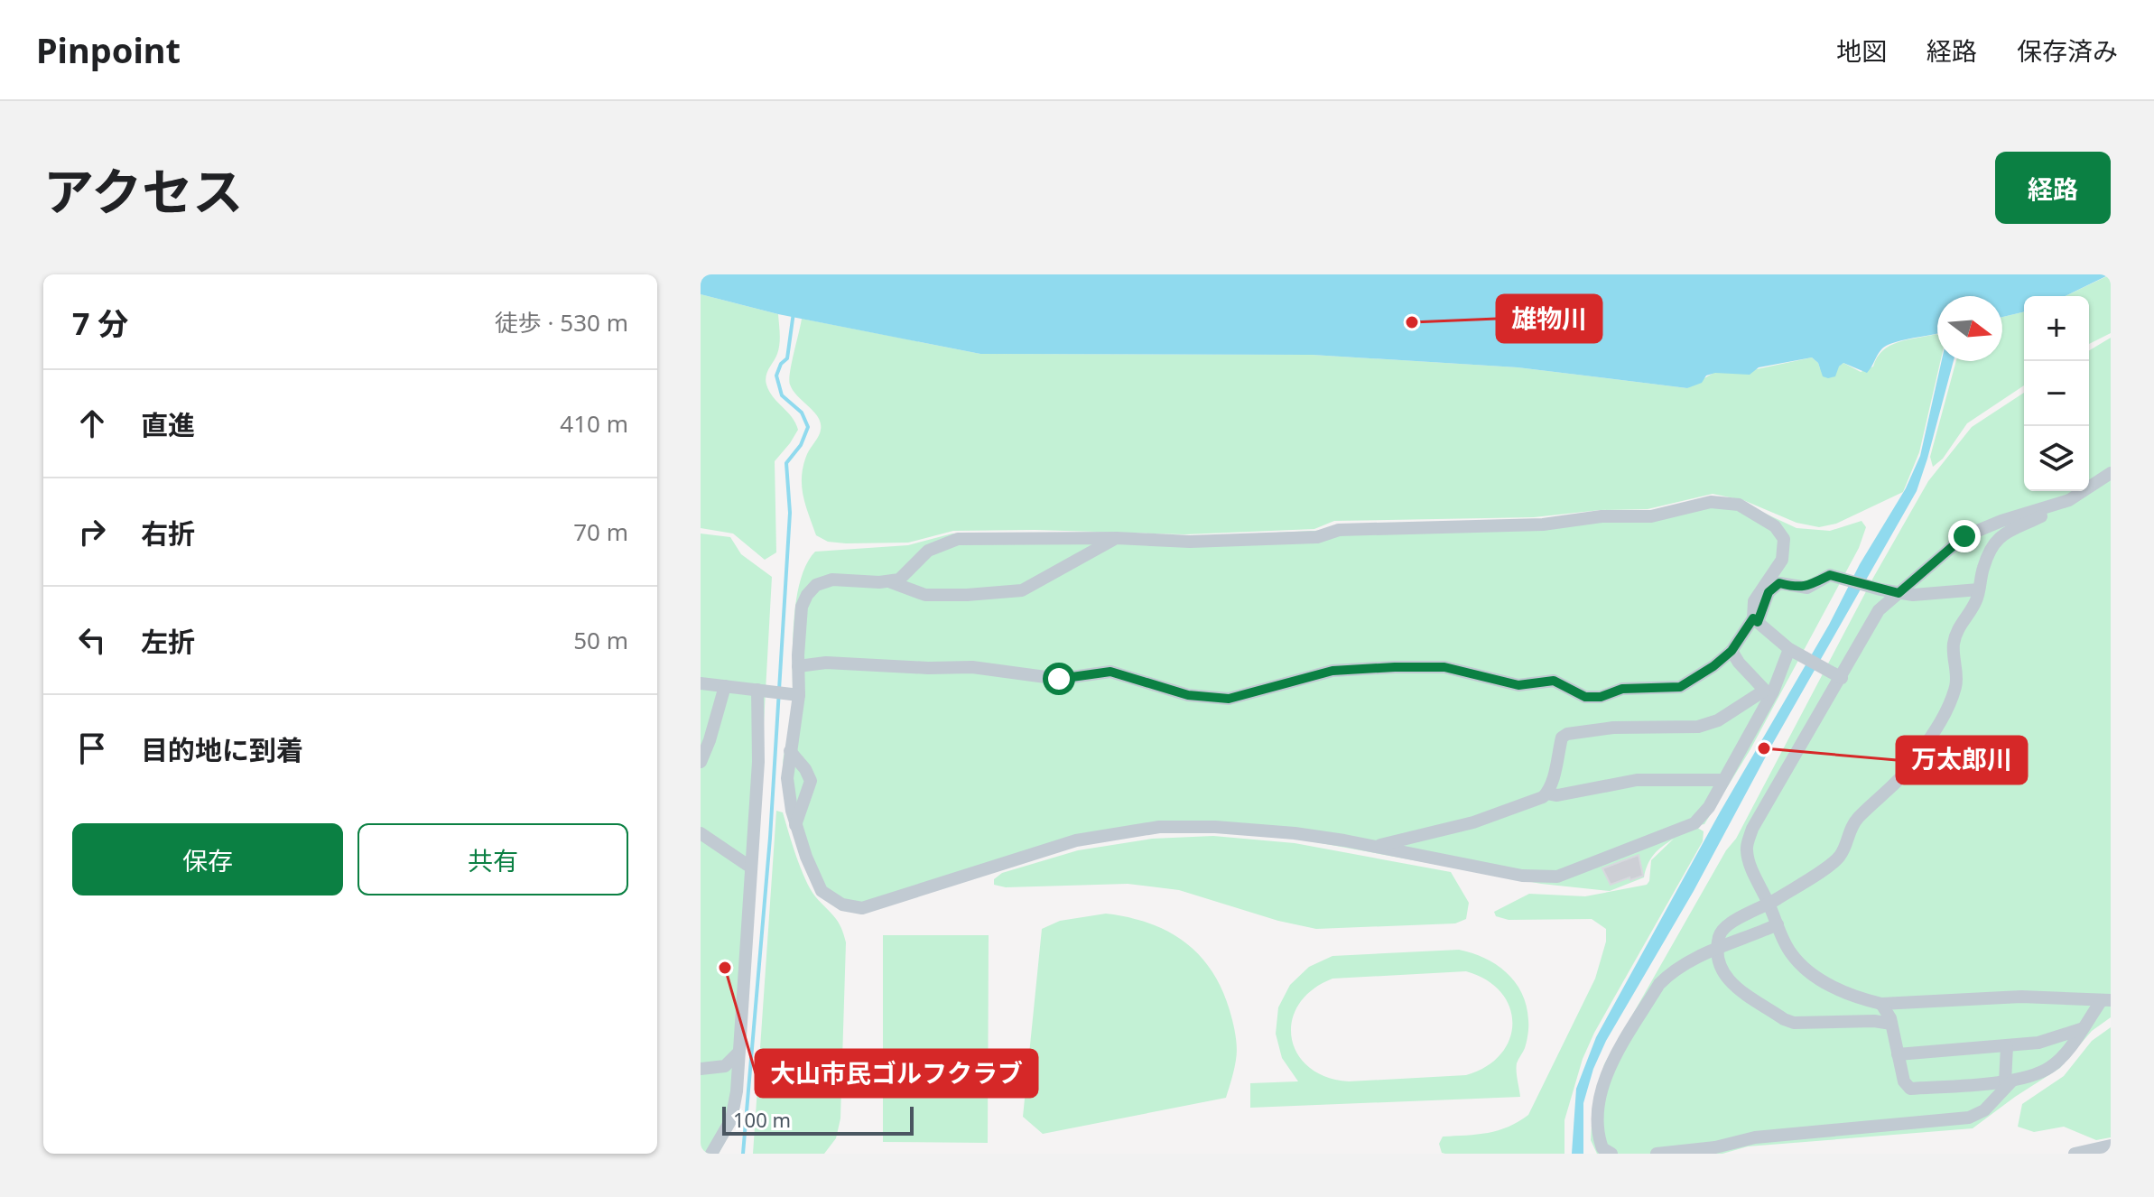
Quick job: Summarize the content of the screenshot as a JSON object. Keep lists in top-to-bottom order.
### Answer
{
  "places": ["雄物川", "万太郎川", "大山市民ゴルフクラブ"],
  "scale_bar": "100 m",
  "north": "right",
  "page": {
    "header": "Pinpoint",
    "nav": ["地図", "経路", "保存済み"],
    "title": "アクセス",
    "buttons": [
      "経路",
      ["保存", "共有"]
    ],
    "heading": ["7 分", "徒歩 · 530 m"],
    "map_buttons": ["+", "−"],
    "list": [
      ["直進", "410 m"],
      ["右折", "70 m"],
      ["左折", "50 m"],
      "目的地に到着"
    ],
    "scale": "100 m"
  }
}
